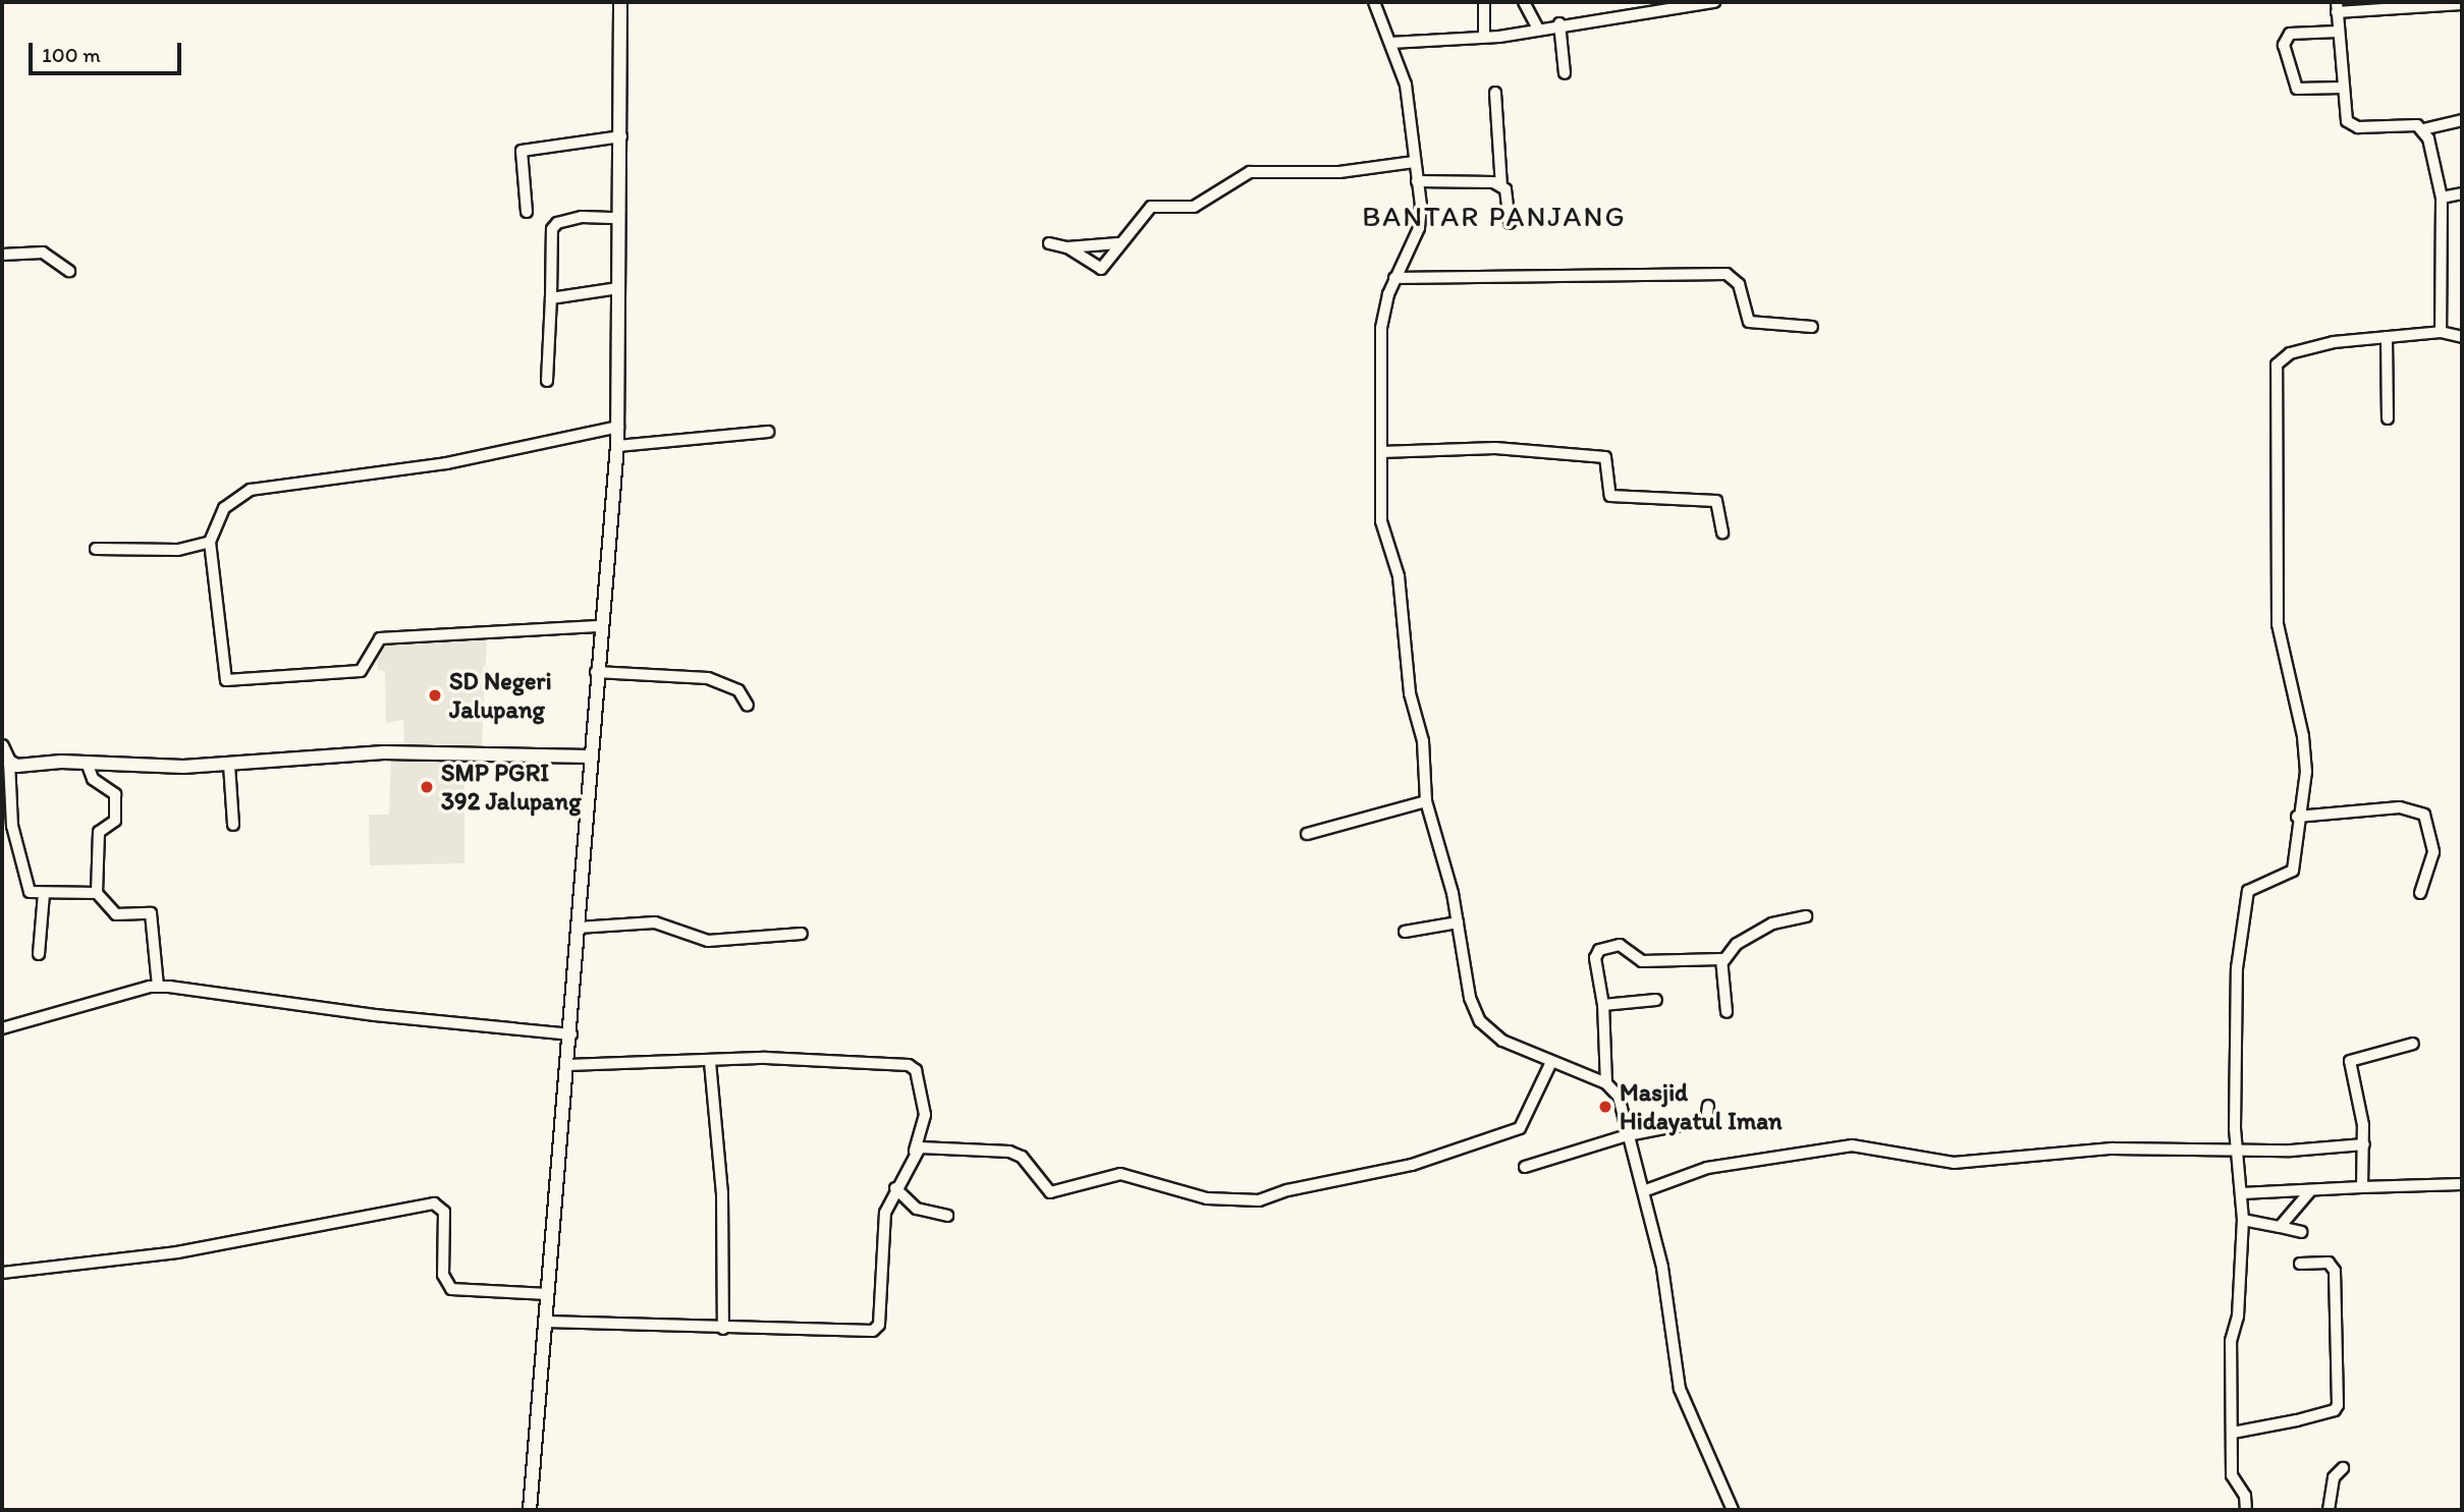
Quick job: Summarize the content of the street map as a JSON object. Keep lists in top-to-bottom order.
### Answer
{
  "districts": ["BANTAR PANJANG"],
  "places": ["SD Negeri Jalupang", "SMP PGRI 392 Jalupang", "Masjid Hidayatul Iman"],
  "scale_bar": "100 m"
}
